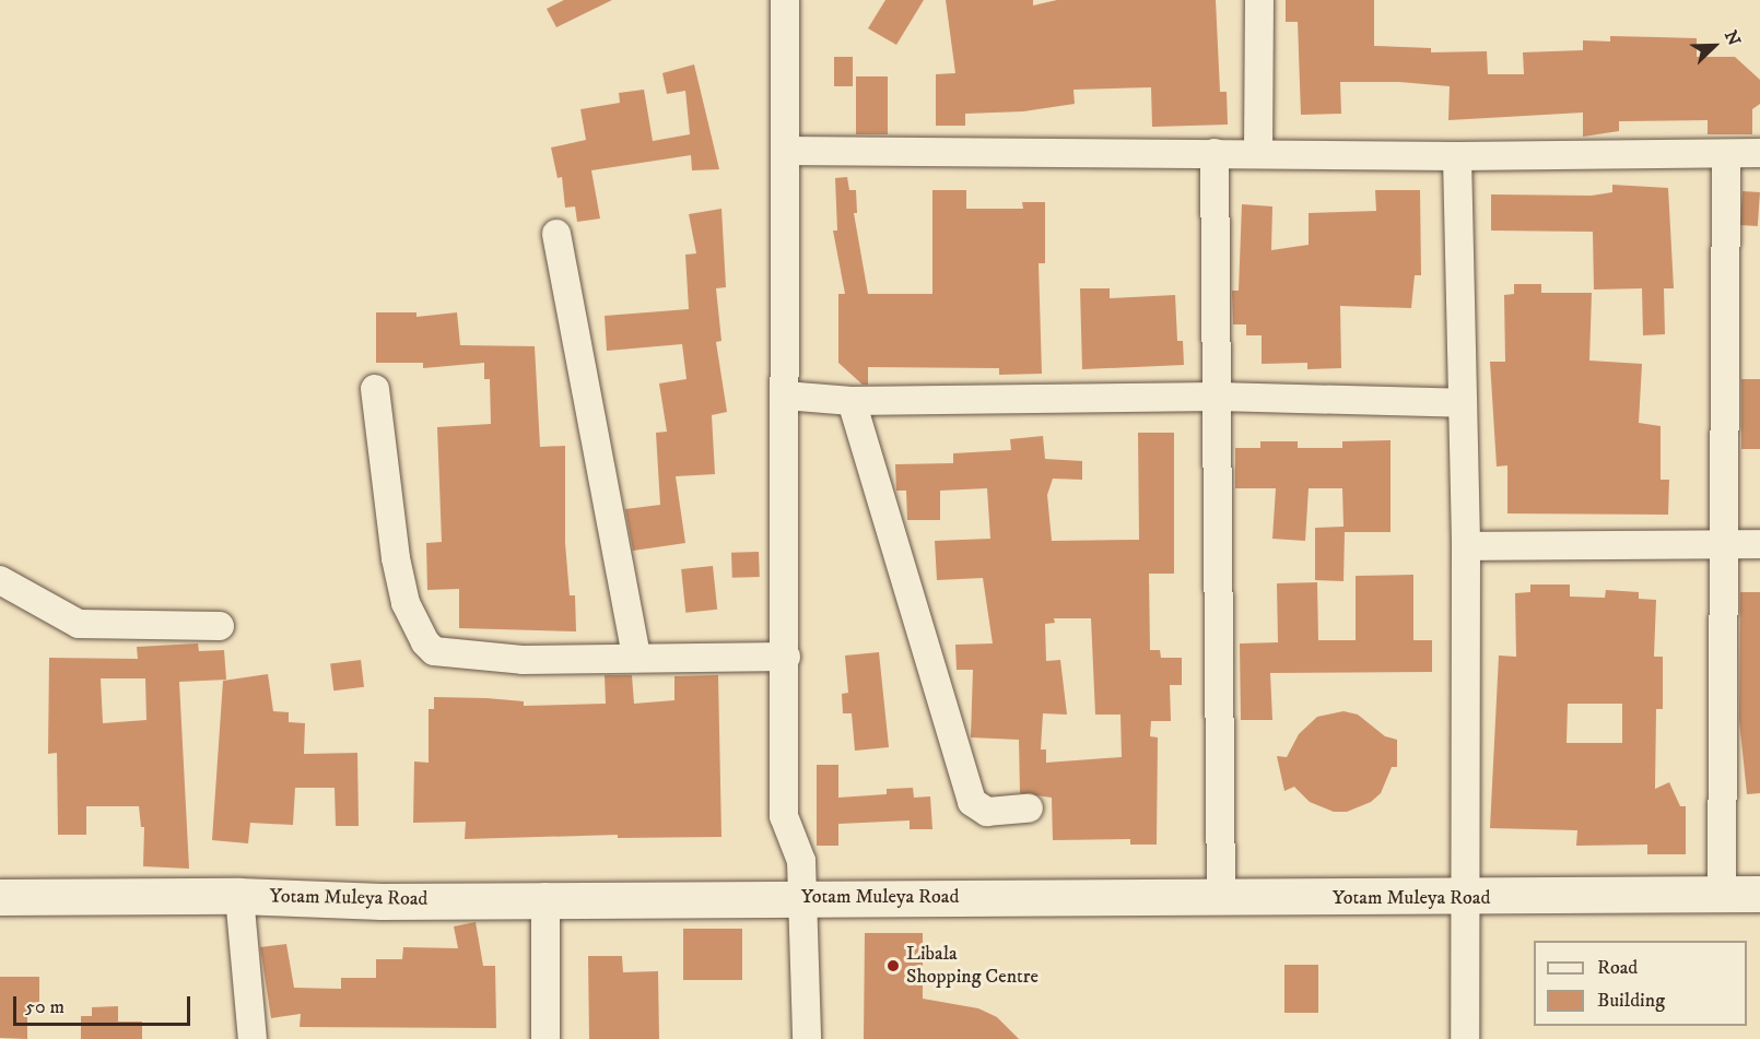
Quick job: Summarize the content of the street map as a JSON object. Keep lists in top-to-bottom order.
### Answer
{
  "streets": {
    "street": ["Yotam Muleya Road"]
  },
  "places": ["Libala Shopping Centre"],
  "legend": ["Road", "Building"],
  "scale_bar": "50 m",
  "north": "top right"
}
